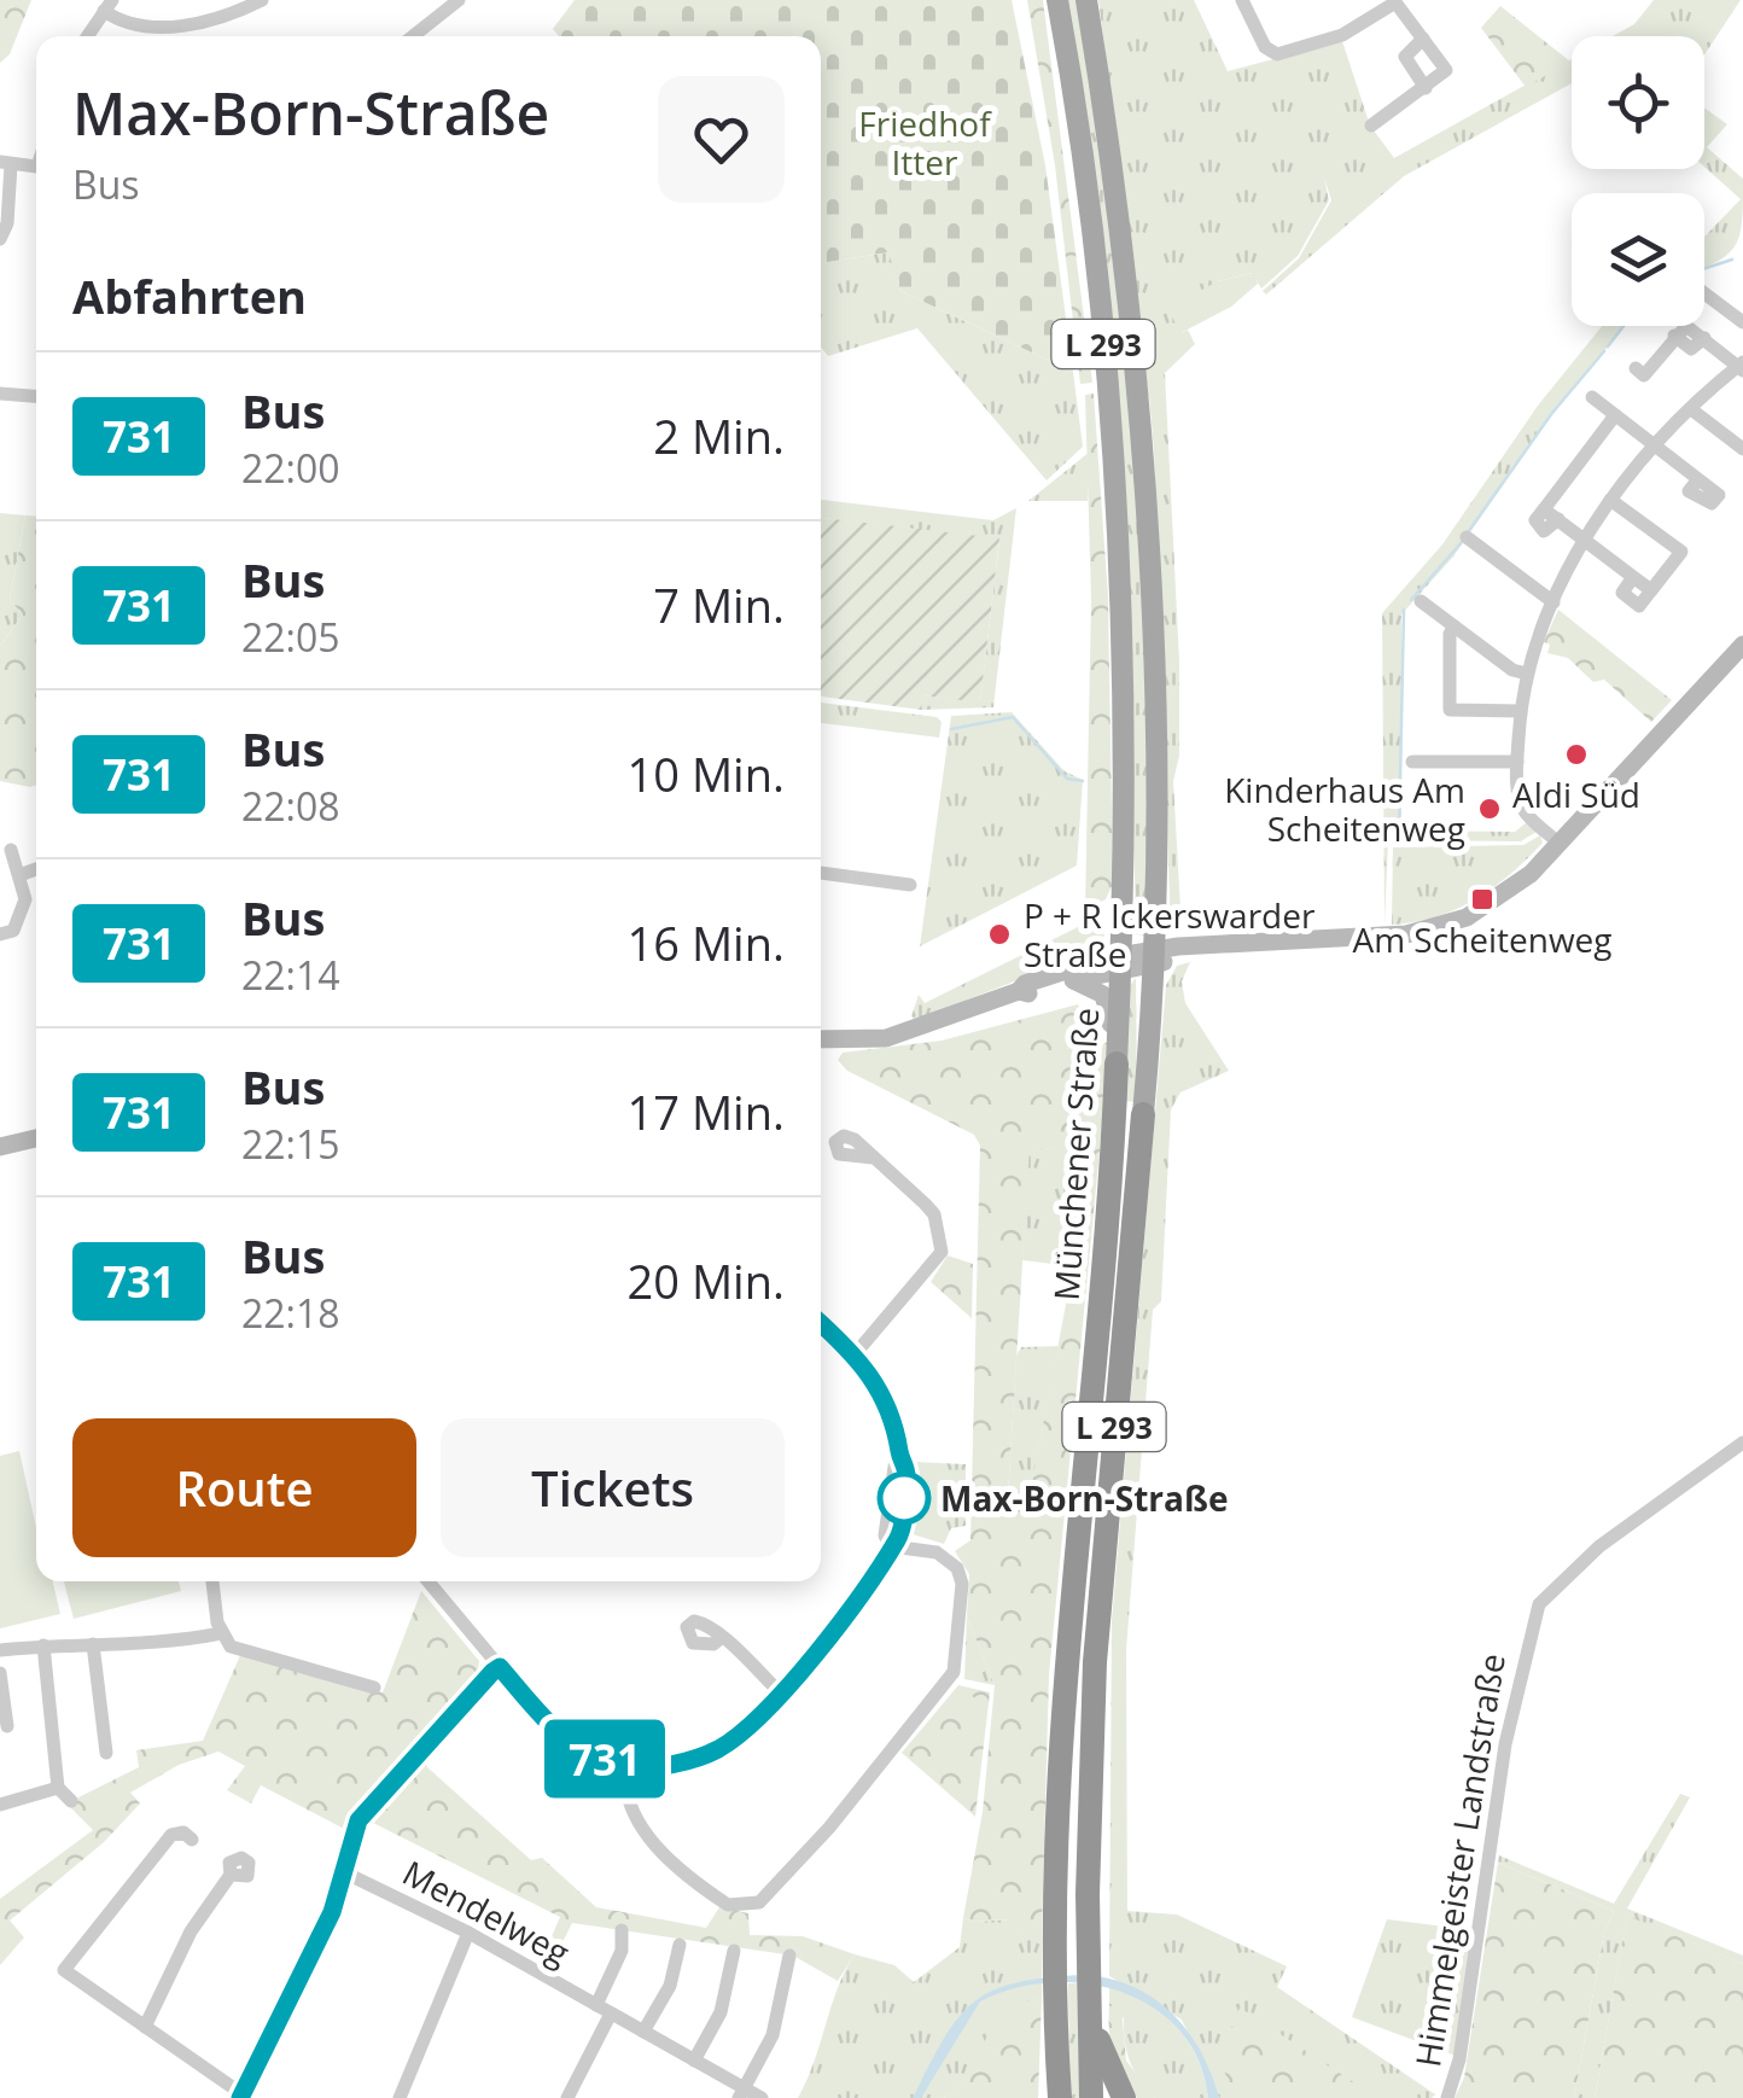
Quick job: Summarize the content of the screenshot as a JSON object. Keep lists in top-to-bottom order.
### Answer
{
  "streets": {
    "highway": ["L 293", "Münchener Straße"],
    "street": ["Himmelgeister Landstraße", "Mendelweg"]
  },
  "parks": ["Friedhof Itter"],
  "places": {
    "other": [
      "Aldi Süd",
      "Kinderhaus Am Scheitenweg",
      "P + R Ickerswarder Straße",
      "Max-Born-Straße"
    ],
    "transit": ["Am Scheitenweg"]
  },
  "lines": ["bus line 731"],
  "page": {
    "on_map": "731",
    "heading": [
      ["Max-Born-Straße", "Bus"],
      "Abfahrten"
    ],
    "list": [
      {
        "mark": "731",
        "name": "Bus",
        "note": "22:00",
        "value": "2 Min."
      },
      {
        "mark": "731",
        "name": "Bus",
        "note": "22:05",
        "value": "7 Min."
      },
      {
        "mark": "731",
        "name": "Bus",
        "note": "22:08",
        "value": "10 Min."
      },
      {
        "mark": "731",
        "name": "Bus",
        "note": "22:14",
        "value": "16 Min."
      },
      {
        "mark": "731",
        "name": "Bus",
        "note": "22:15",
        "value": "17 Min."
      },
      {
        "mark": "731",
        "name": "Bus",
        "note": "22:18",
        "value": "20 Min."
      }
    ],
    "buttons": ["Route", "Tickets"]
  }
}
